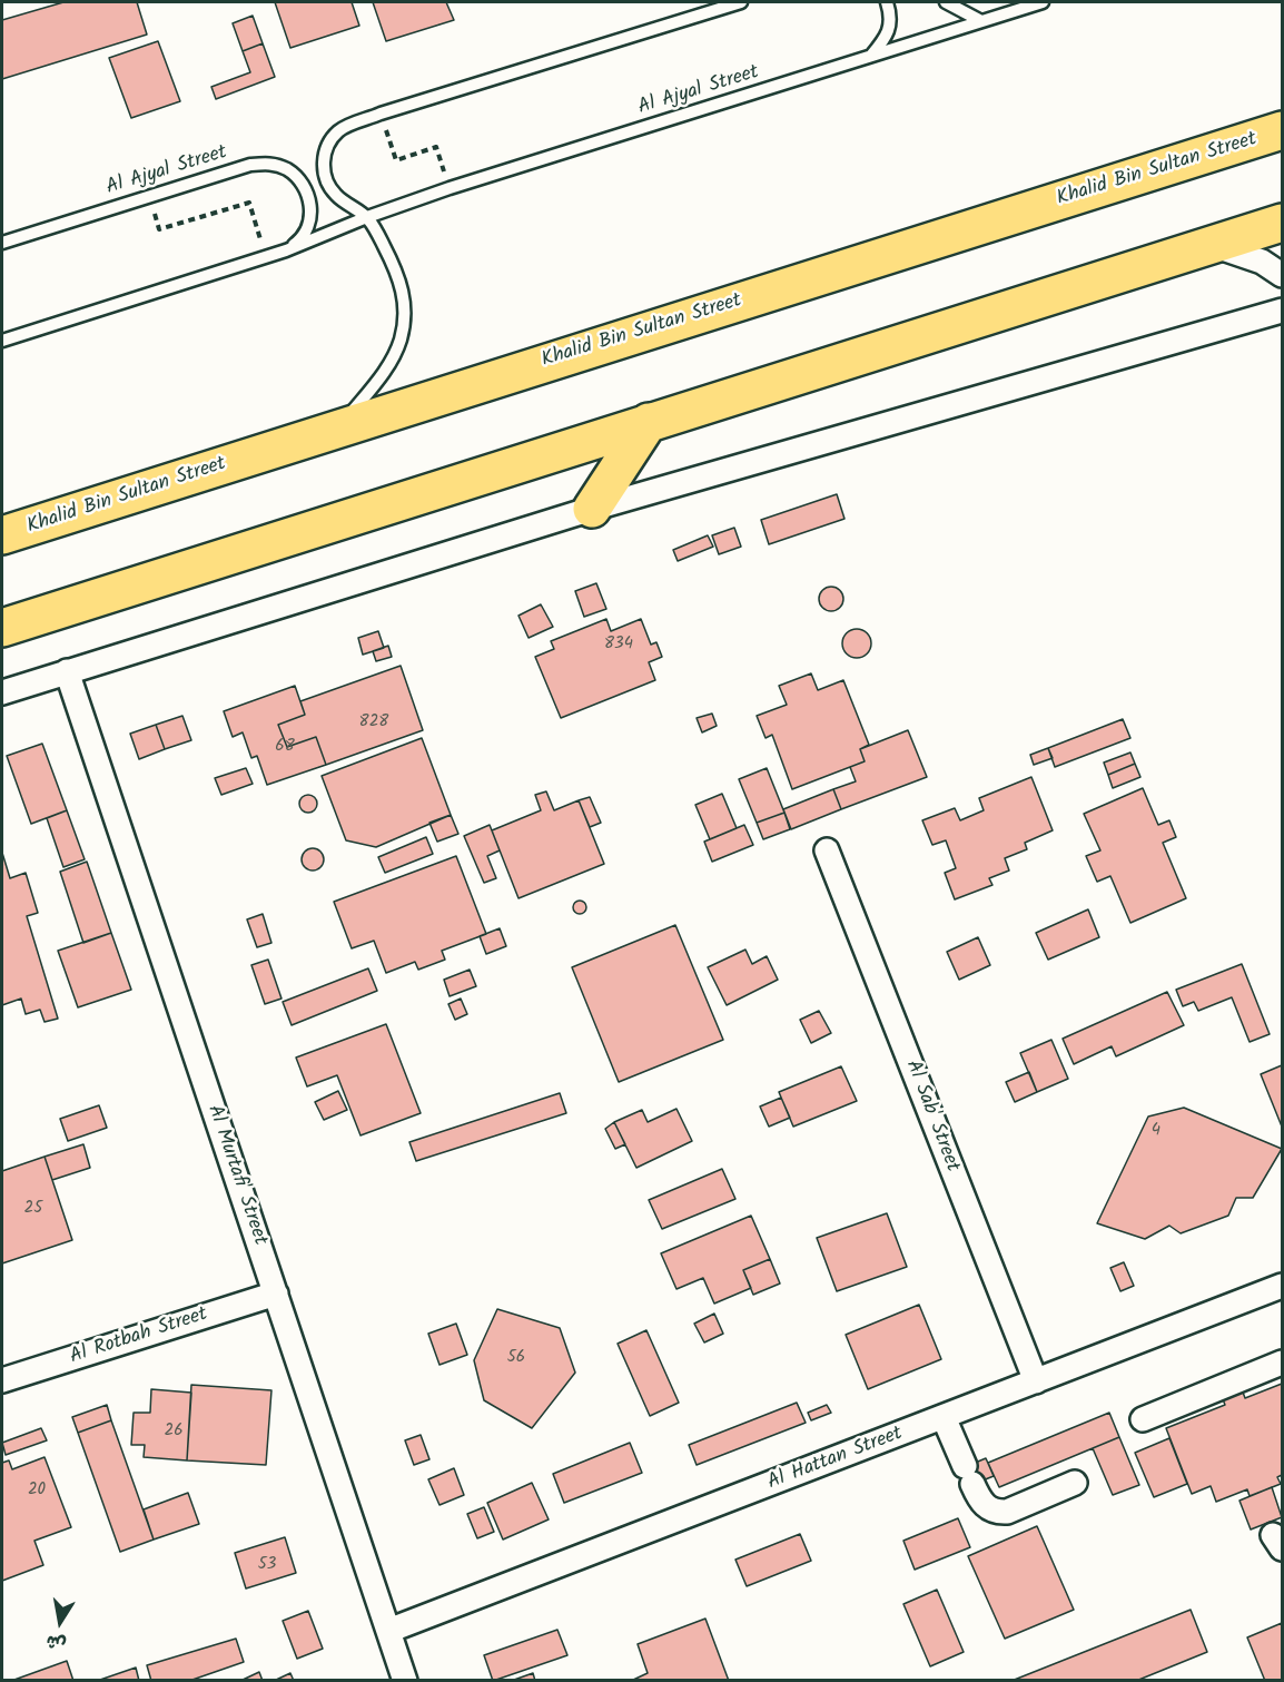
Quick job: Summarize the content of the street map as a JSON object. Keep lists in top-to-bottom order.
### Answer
{
  "streets": {
    "main road": ["Khalid Bin Sultan Street"],
    "street": [
      "Al Sab' Street",
      "Al Murtafi' Street",
      "Al Rotbah Street",
      "Al Hattan Street"
    ],
    "lane": ["Al Ajyal Street"]
  },
  "crossings": [
    ["Al Sab' Street", "Al Hattan Street"],
    ["Al Murtafi' Street", "Al Rotbah Street"],
    ["Al Murtafi' Street", "Al Hattan Street"]
  ],
  "house_numbers": [
    "834",
    "828",
    "68",
    "4",
    "25",
    "56",
    "26",
    "20",
    "53"
  ],
  "north": "bottom"
}
